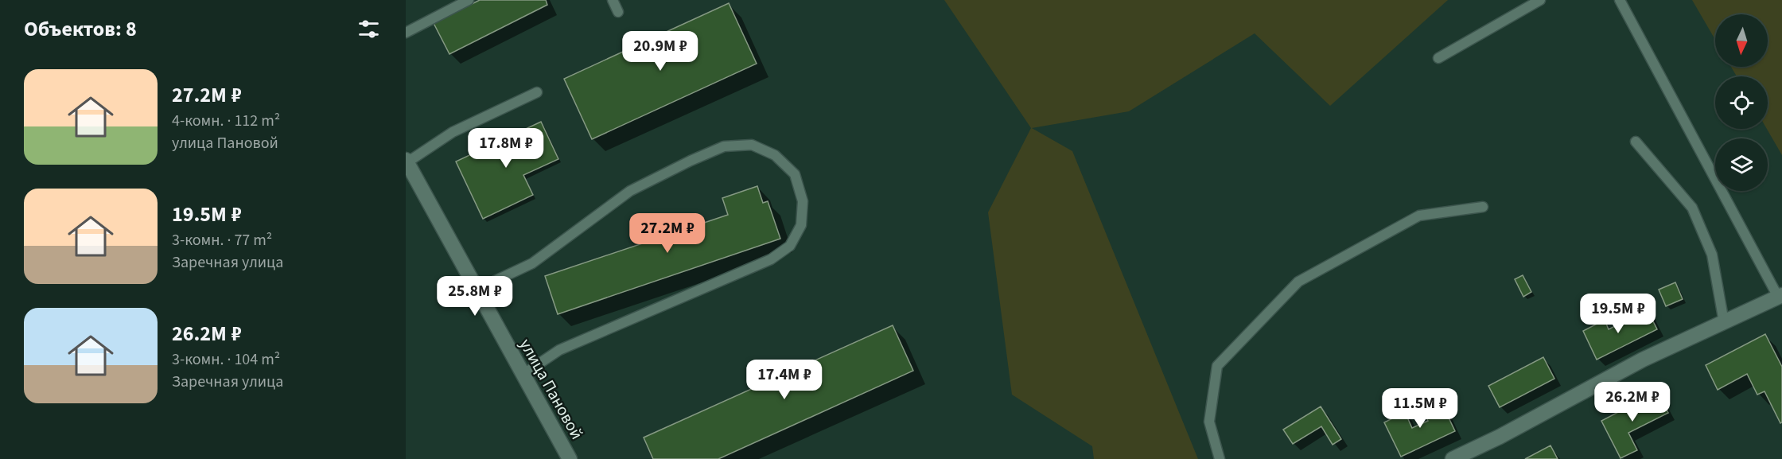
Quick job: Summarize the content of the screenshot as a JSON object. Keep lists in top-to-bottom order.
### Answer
{
  "streets": {
    "street": ["улица Пановой"]
  },
  "north": "bottom",
  "page": {
    "heading": "Объектов: 8",
    "price": [
      "20.9M ₽",
      "17.8M ₽",
      "27.2M ₽",
      "25.8M ₽",
      "19.5M ₽",
      "17.4M ₽",
      "26.2M ₽",
      "11.5M ₽"
    ],
    "list": [
      {
        "name": "27.2M ₽",
        "note": "4-комн. · 112 m² · улица Пановой"
      },
      {
        "name": "19.5M ₽",
        "note": "3-комн. · 77 m² · Заречная улица"
      },
      {
        "name": "26.2M ₽",
        "note": "3-комн. · 104 m² · Заречная улица"
      }
    ]
  }
}
